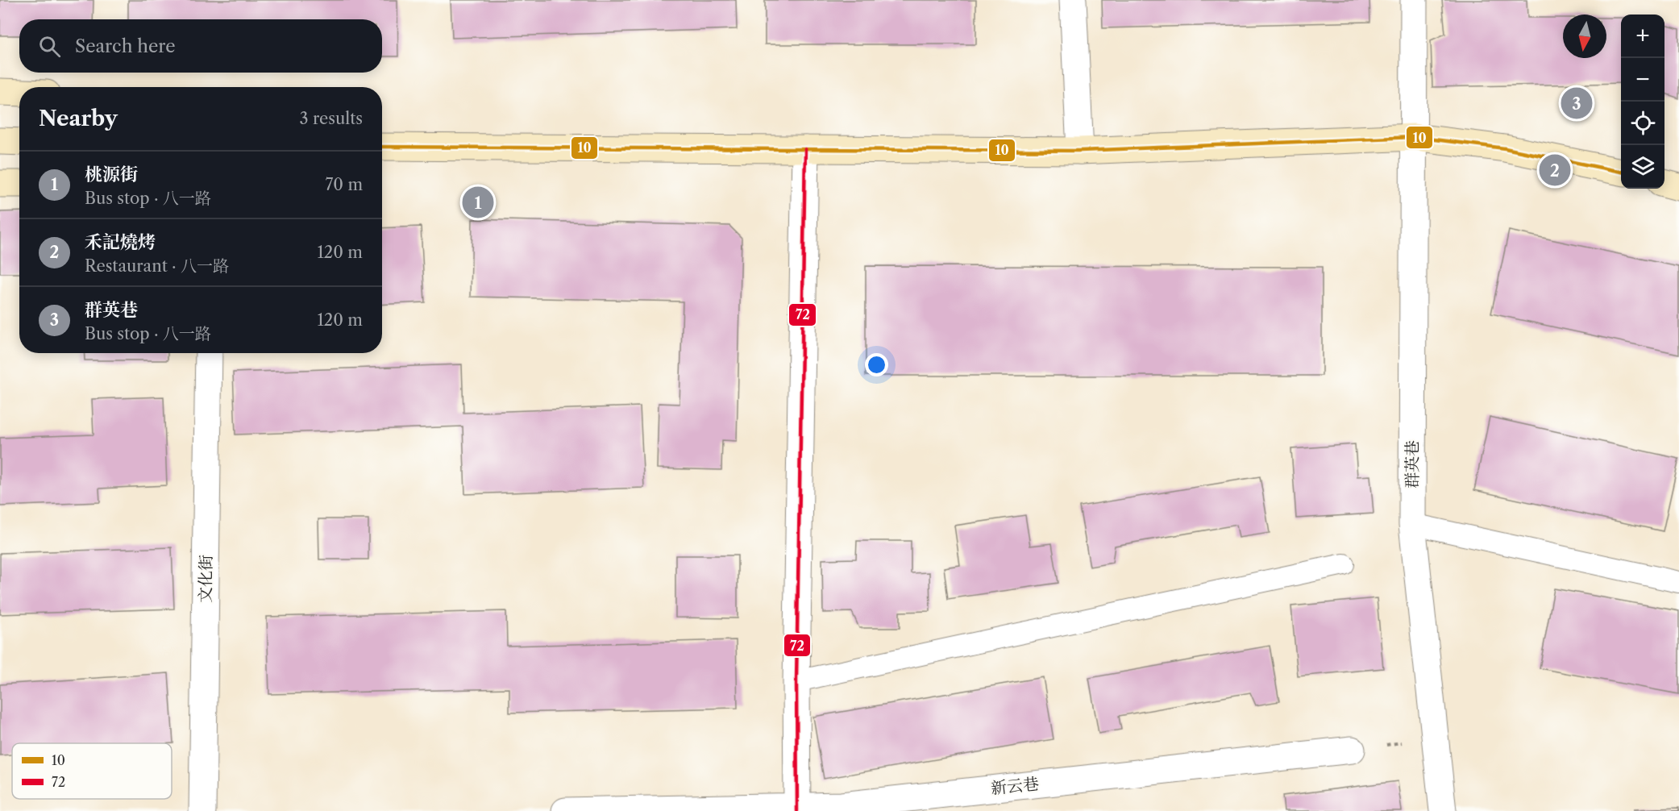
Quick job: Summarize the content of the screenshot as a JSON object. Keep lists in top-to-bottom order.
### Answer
{
  "streets": {
    "street": ["群英巷", "文化街", "新云巷"]
  },
  "lines": ["transit line 10", "transit line 72"],
  "legend": ["10", "72"],
  "north": "bottom",
  "page": {
    "map_buttons": ["+", "−"],
    "search": "Search here",
    "pins": ["3", "2", "1"],
    "heading": ["Nearby", "3 results"],
    "list": [
      {
        "mark": "1",
        "name": "桃源街",
        "note": "Bus stop · 八一路",
        "value": "70 m"
      },
      {
        "mark": "2",
        "name": "禾記燒烤",
        "note": "Restaurant · 八一路",
        "value": "120 m"
      },
      {
        "mark": "3",
        "name": "群英巷",
        "note": "Bus stop · 八一路",
        "value": "120 m"
      }
    ]
  }
}
